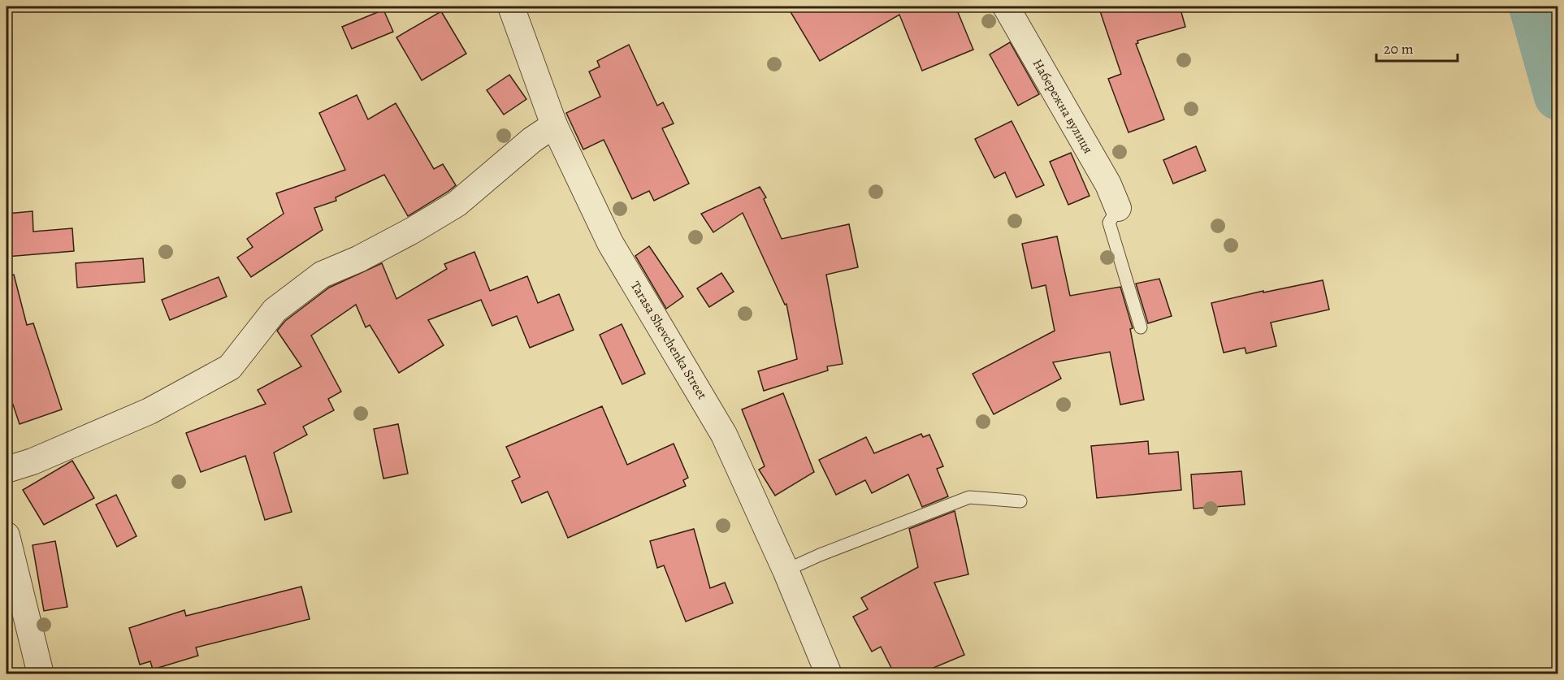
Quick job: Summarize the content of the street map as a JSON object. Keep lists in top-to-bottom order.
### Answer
{
  "streets": {
    "street": ["Набережна вулиця", "Tarasa Shevchenka Street"]
  },
  "scale_bar": "20 m"
}
